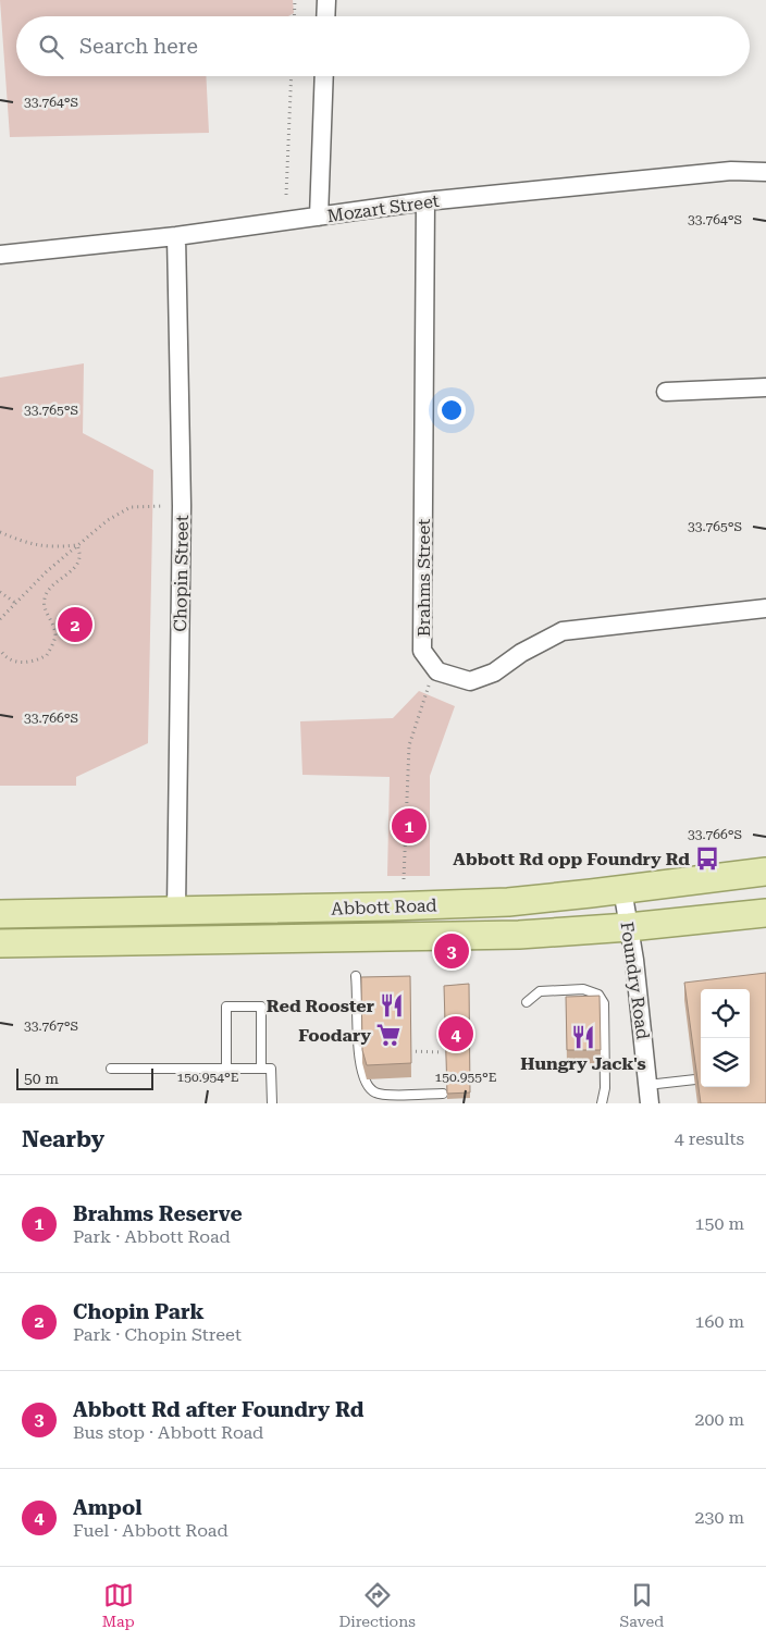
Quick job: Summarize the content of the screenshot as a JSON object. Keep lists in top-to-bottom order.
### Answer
{
  "streets": {
    "main road": ["Abbott Road"],
    "street": [
      "Mozart Street",
      "Chopin Street",
      "Brahms Street",
      "Foundry Road"
    ]
  },
  "crossings": [
    ["Mozart Street", "Chopin Street"],
    ["Mozart Street", "Brahms Street"],
    ["Chopin Street", "Abbott Road"],
    ["Abbott Road", "Foundry Road"]
  ],
  "places": {
    "bus stop": ["Abbott Rd opp Foundry Rd"],
    "restaurant": ["Red Rooster", "Hungry Jack's"],
    "supermarket": ["Foodary"]
  },
  "scale_bar": "50 m",
  "page": {
    "search": "Search here",
    "pins": [
      "2",
      "1",
      "3",
      "4"
    ],
    "scale": "50 m",
    "heading": ["Nearby", "4 results"],
    "list": [
      {
        "mark": "1",
        "name": "Brahms Reserve",
        "note": "Park · Abbott Road",
        "value": "150 m"
      },
      {
        "mark": "2",
        "name": "Chopin Park",
        "note": "Park · Chopin Street",
        "value": "160 m"
      },
      {
        "mark": "3",
        "name": "Abbott Rd after Foundry Rd",
        "note": "Bus stop · Abbott Road",
        "value": "200 m"
      },
      {
        "mark": "4",
        "name": "Ampol",
        "note": "Fuel · Abbott Road",
        "value": "230 m"
      }
    ],
    "nav": ["Map", "Directions", "Saved"]
  },
  "coordinates": [
    "33.764°S",
    "33.765°S",
    "33.766°S",
    "33.767°S",
    "150.954°E",
    "150.955°E"
  ]
}
